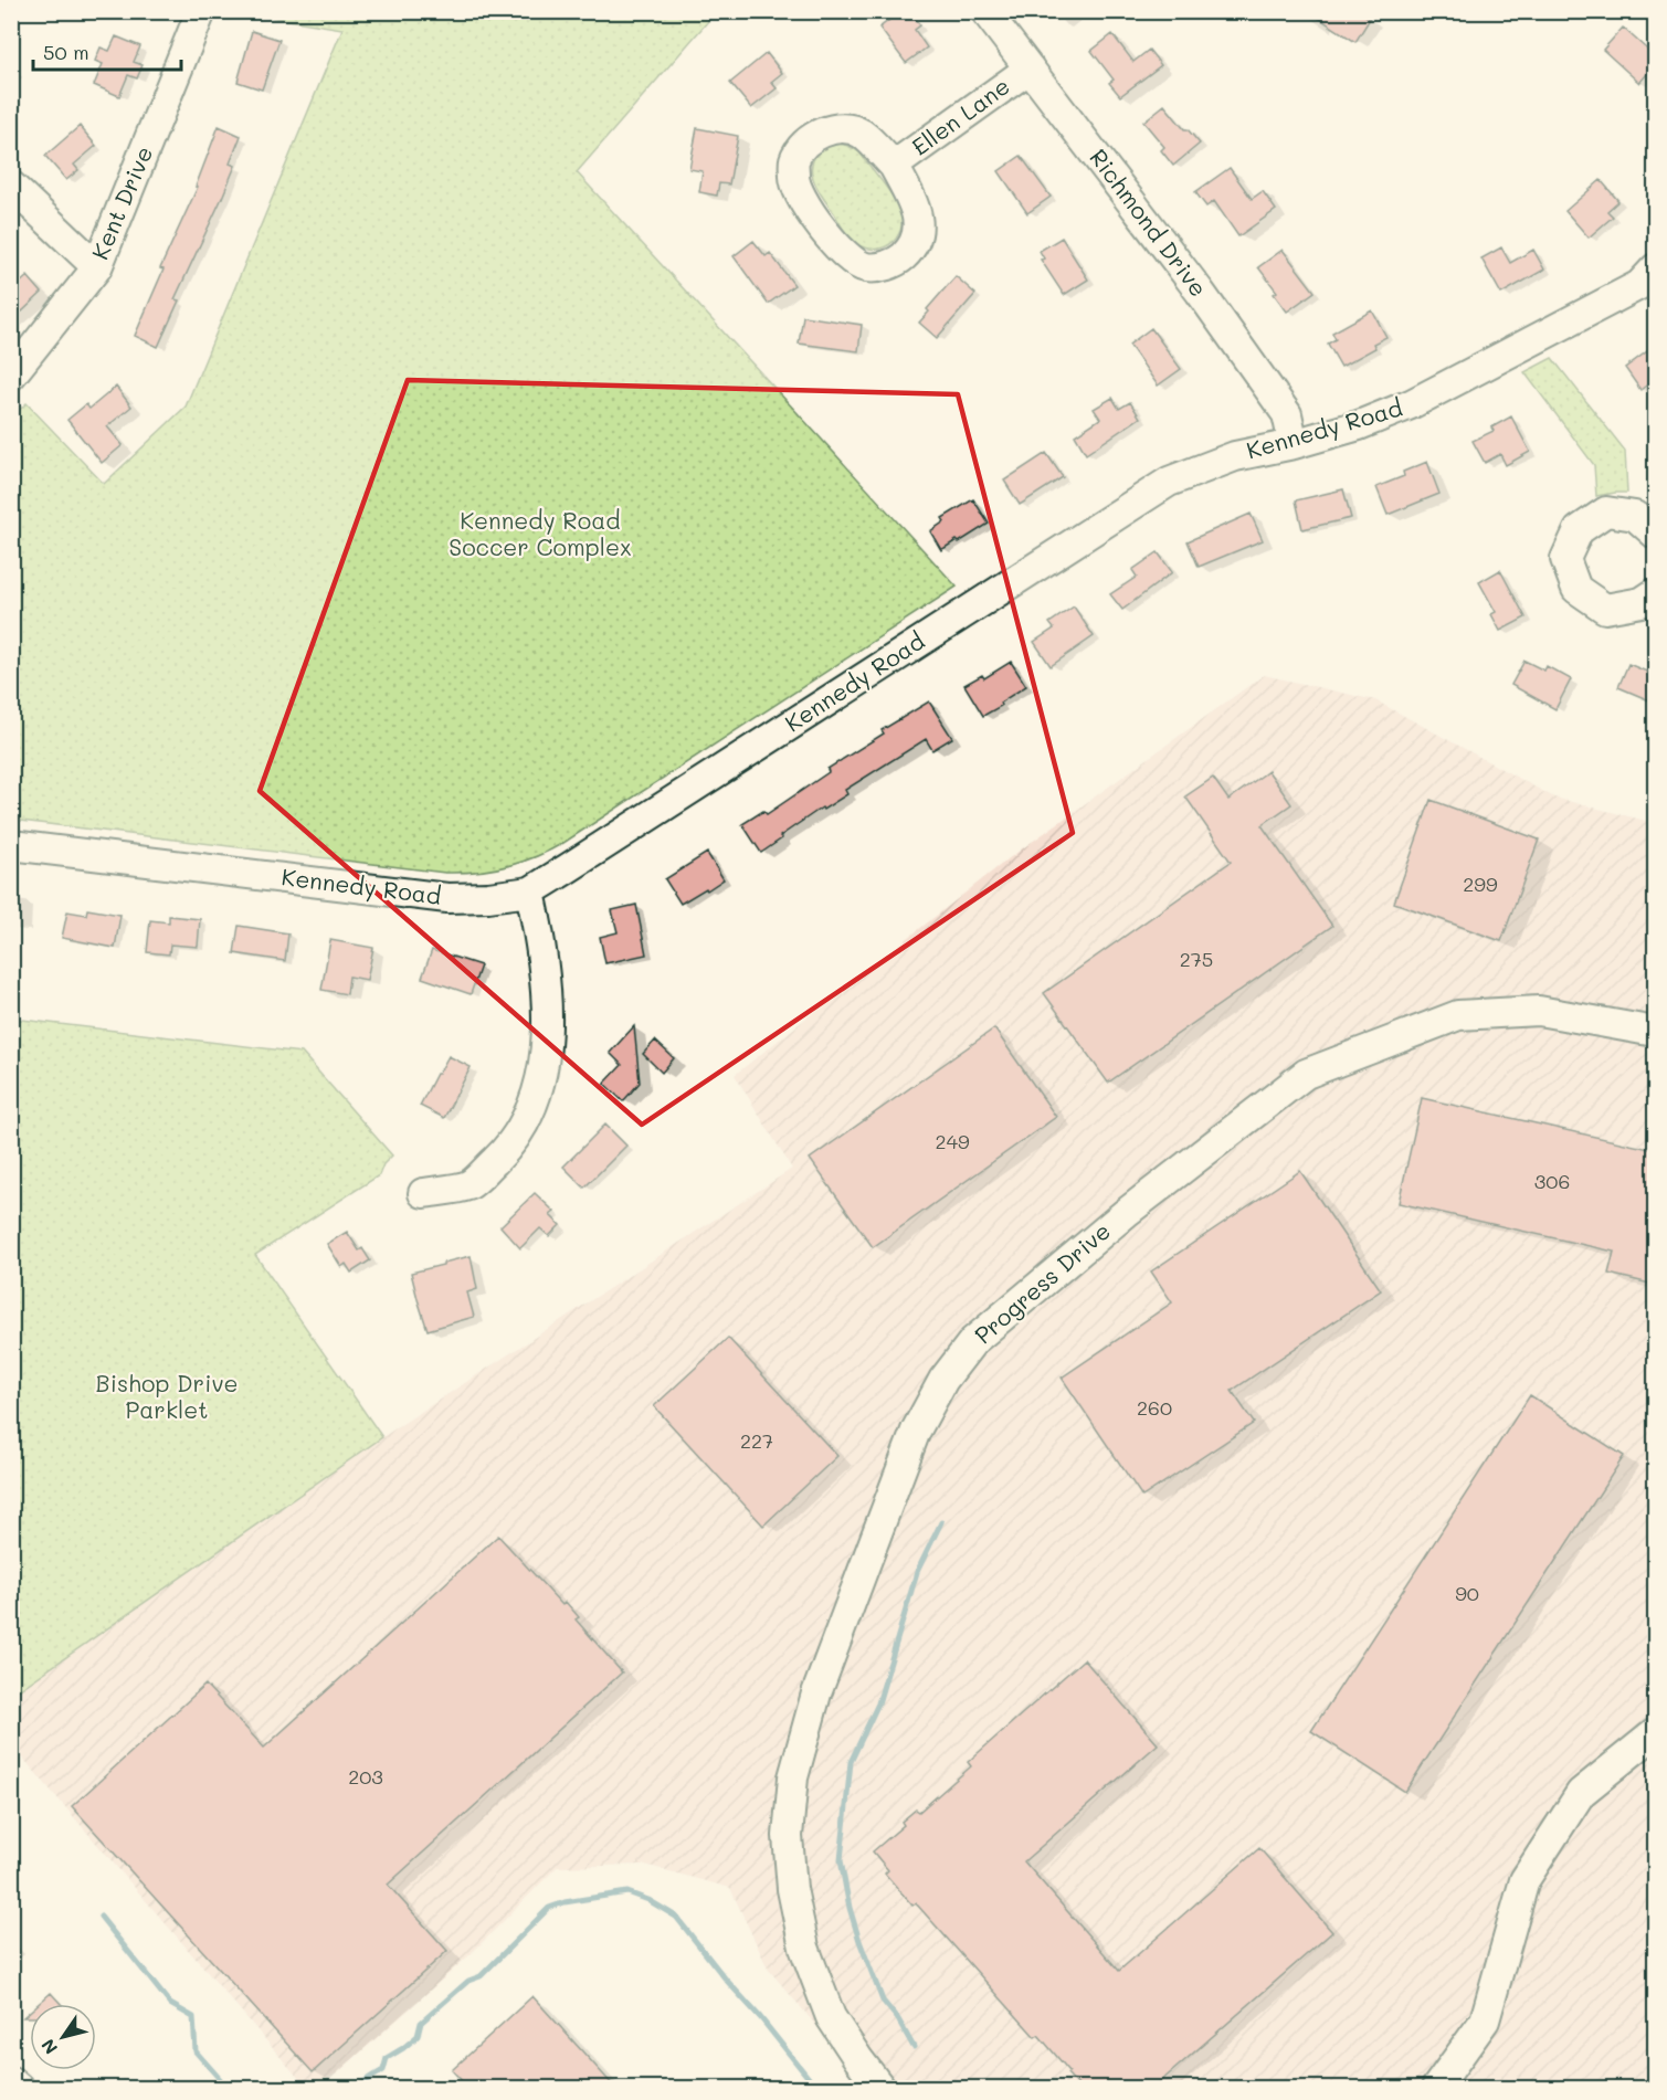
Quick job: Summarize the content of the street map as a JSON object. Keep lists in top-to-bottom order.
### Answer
{
  "streets": {
    "street": [
      "Ellen Lane",
      "Kent Drive",
      "Richmond Drive",
      "Kennedy Road",
      "Progress Drive"
    ]
  },
  "crossings": [
    ["Ellen Lane", "Richmond Drive"],
    ["Richmond Drive", "Kennedy Road"]
  ],
  "parks": ["Kennedy Road Soccer Complex", "Bishop Drive Parklet"],
  "house_numbers": [
    "299",
    "275",
    "249",
    "306",
    "260",
    "227",
    "90",
    "203"
  ],
  "scale_bar": "50 m",
  "north": "bottom left"
}
